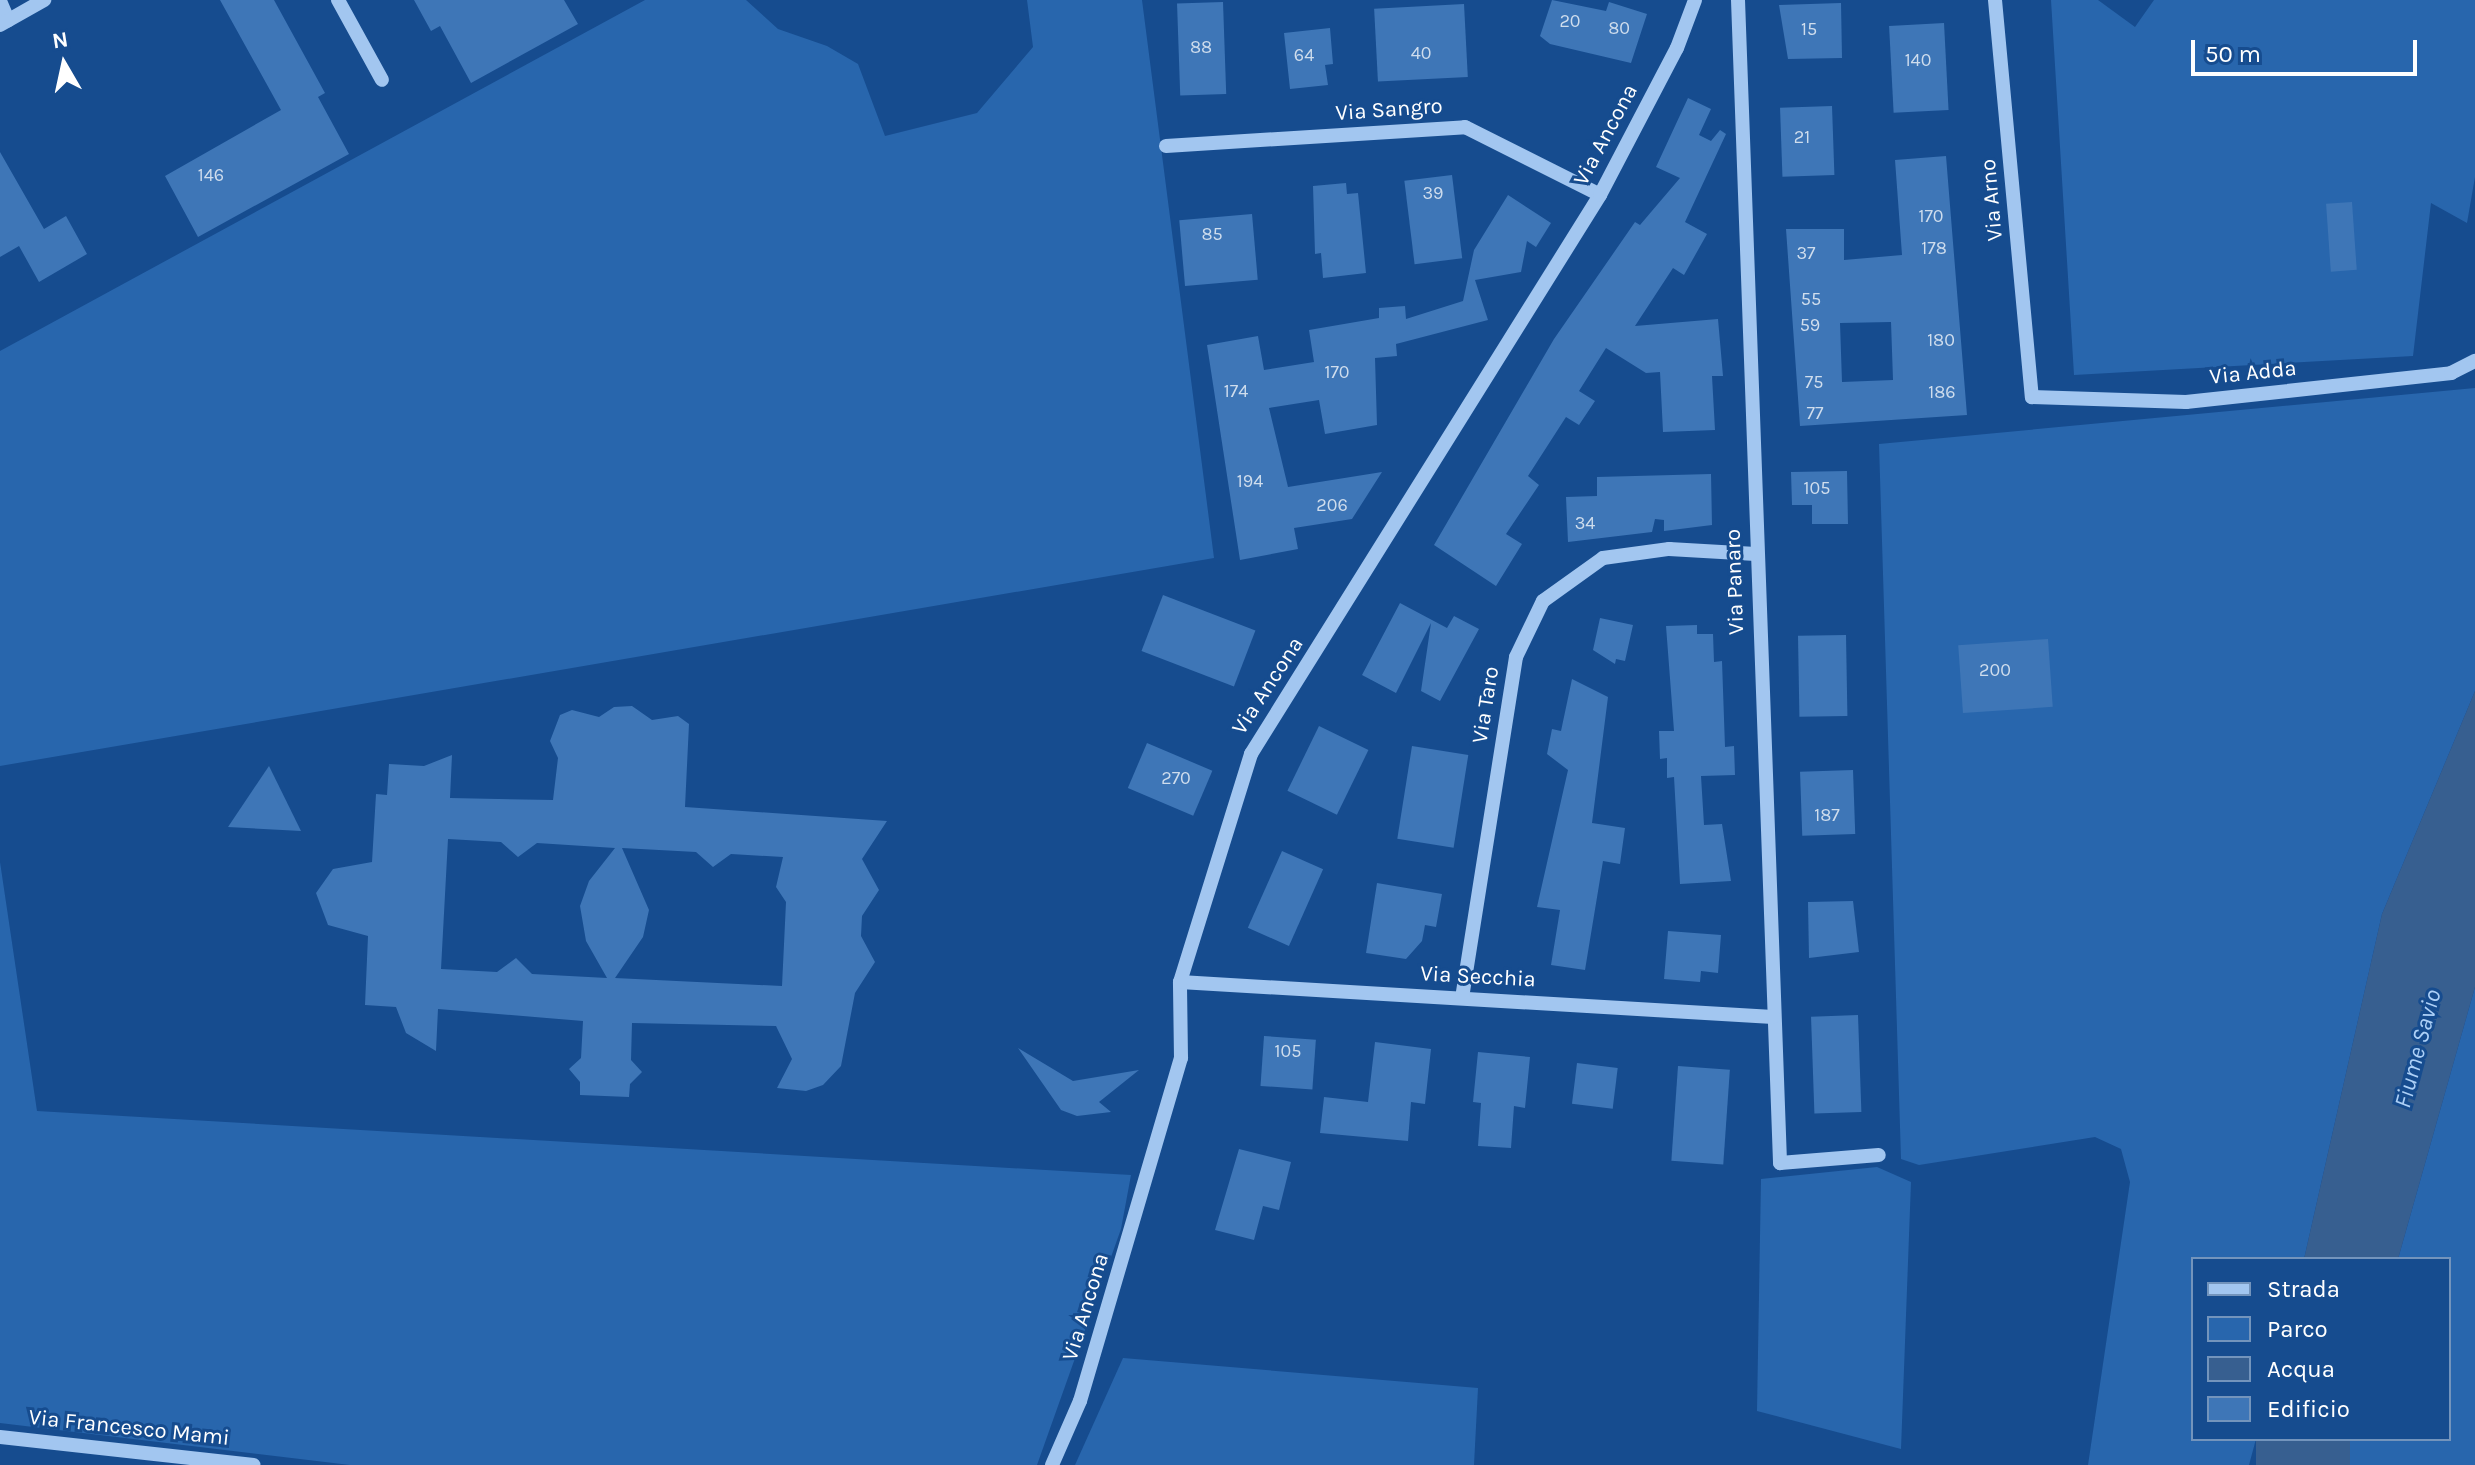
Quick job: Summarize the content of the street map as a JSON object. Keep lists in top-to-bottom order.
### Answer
{
  "streets": {
    "street": [
      "Via Sangro",
      "Via Ancona",
      "Via Arno",
      "Via Adda",
      "Via Panaro",
      "Via Taro",
      "Via Secchia",
      "Via Francesco Mami"
    ]
  },
  "crossings": [
    ["Via Sangro", "Via Ancona"],
    ["Via Ancona", "Via Secchia"],
    ["Via Arno", "Via Adda"],
    ["Via Panaro", "Via Taro"],
    ["Via Panaro", "Via Secchia"],
    ["Via Taro", "Via Secchia"]
  ],
  "water": ["Fiume Savio"],
  "house_numbers": [
    "20",
    "80",
    "15",
    "88",
    "40",
    "64",
    "140",
    "21",
    "146",
    "39",
    "170",
    "85",
    "178",
    "37",
    "55",
    "59",
    "180",
    "170",
    "75",
    "174",
    "186",
    "77",
    "194",
    "105",
    "206",
    "34",
    "200",
    "270",
    "187",
    "105"
  ],
  "legend": [
    "Strada",
    "Parco",
    "Acqua",
    "Edificio"
  ],
  "scale_bar": "50 m",
  "north": "top"
}
